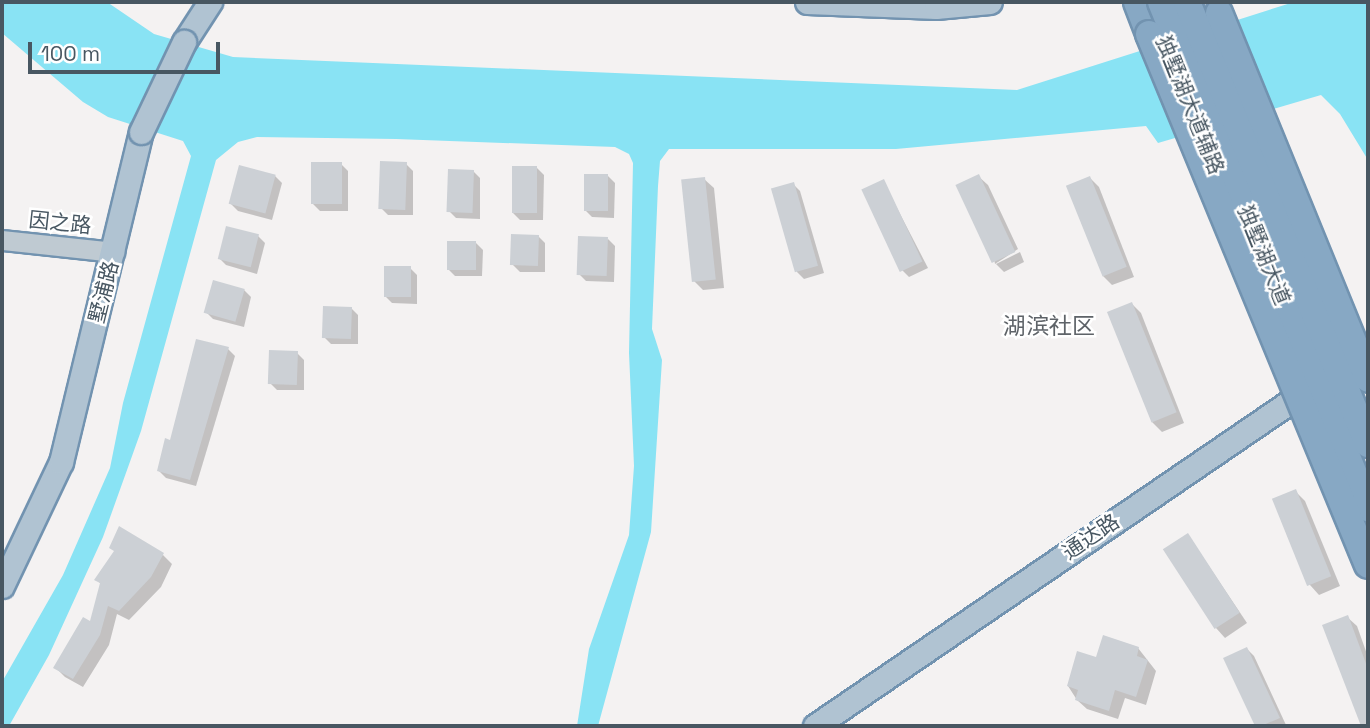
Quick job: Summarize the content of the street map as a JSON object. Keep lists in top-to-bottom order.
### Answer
{
  "streets": {
    "highway": ["独墅湖大道"],
    "main road": ["独墅湖大道辅路", "墅浦路", "通达路"],
    "street": ["因之路"]
  },
  "crossings": [
    ["独墅湖大道辅路", "通达路"],
    ["因之路", "墅浦路"]
  ],
  "districts": ["湖滨社区"],
  "scale_bar": "100 m"
}
